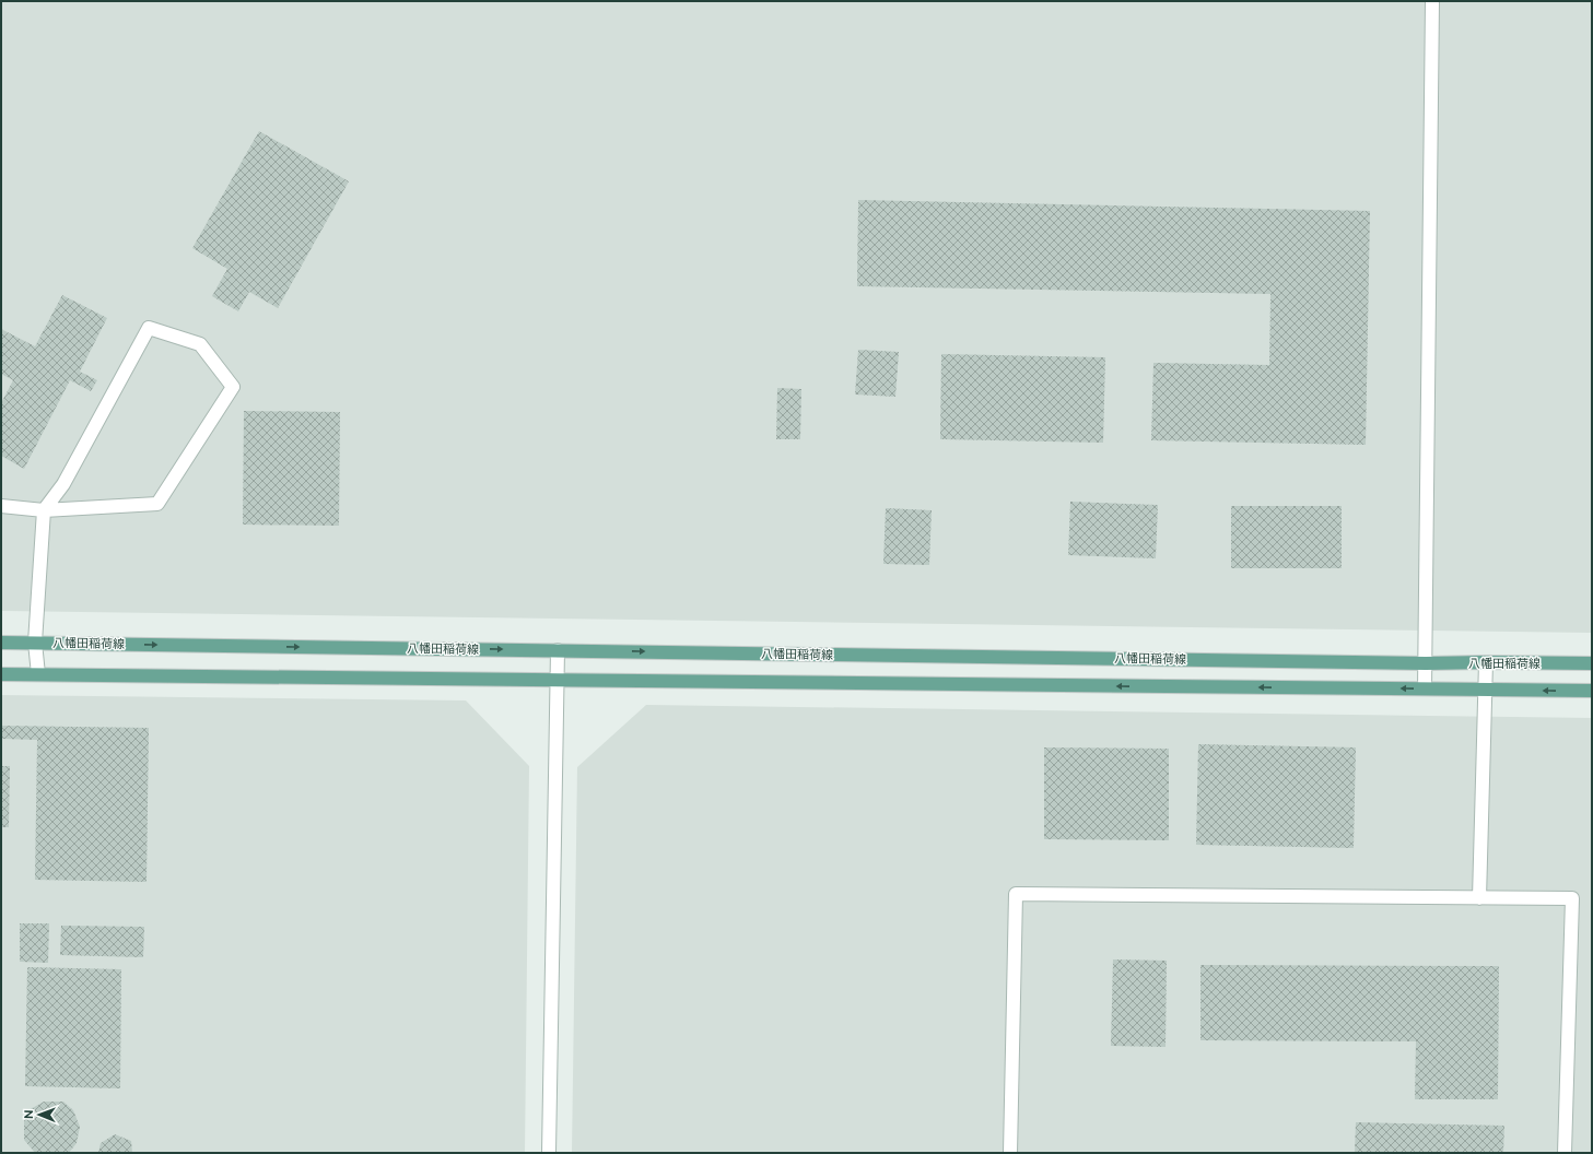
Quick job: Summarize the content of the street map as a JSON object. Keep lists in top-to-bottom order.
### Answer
{
  "streets": {
    "main road": ["八幡田稲荷線"]
  },
  "north": "left"
}
